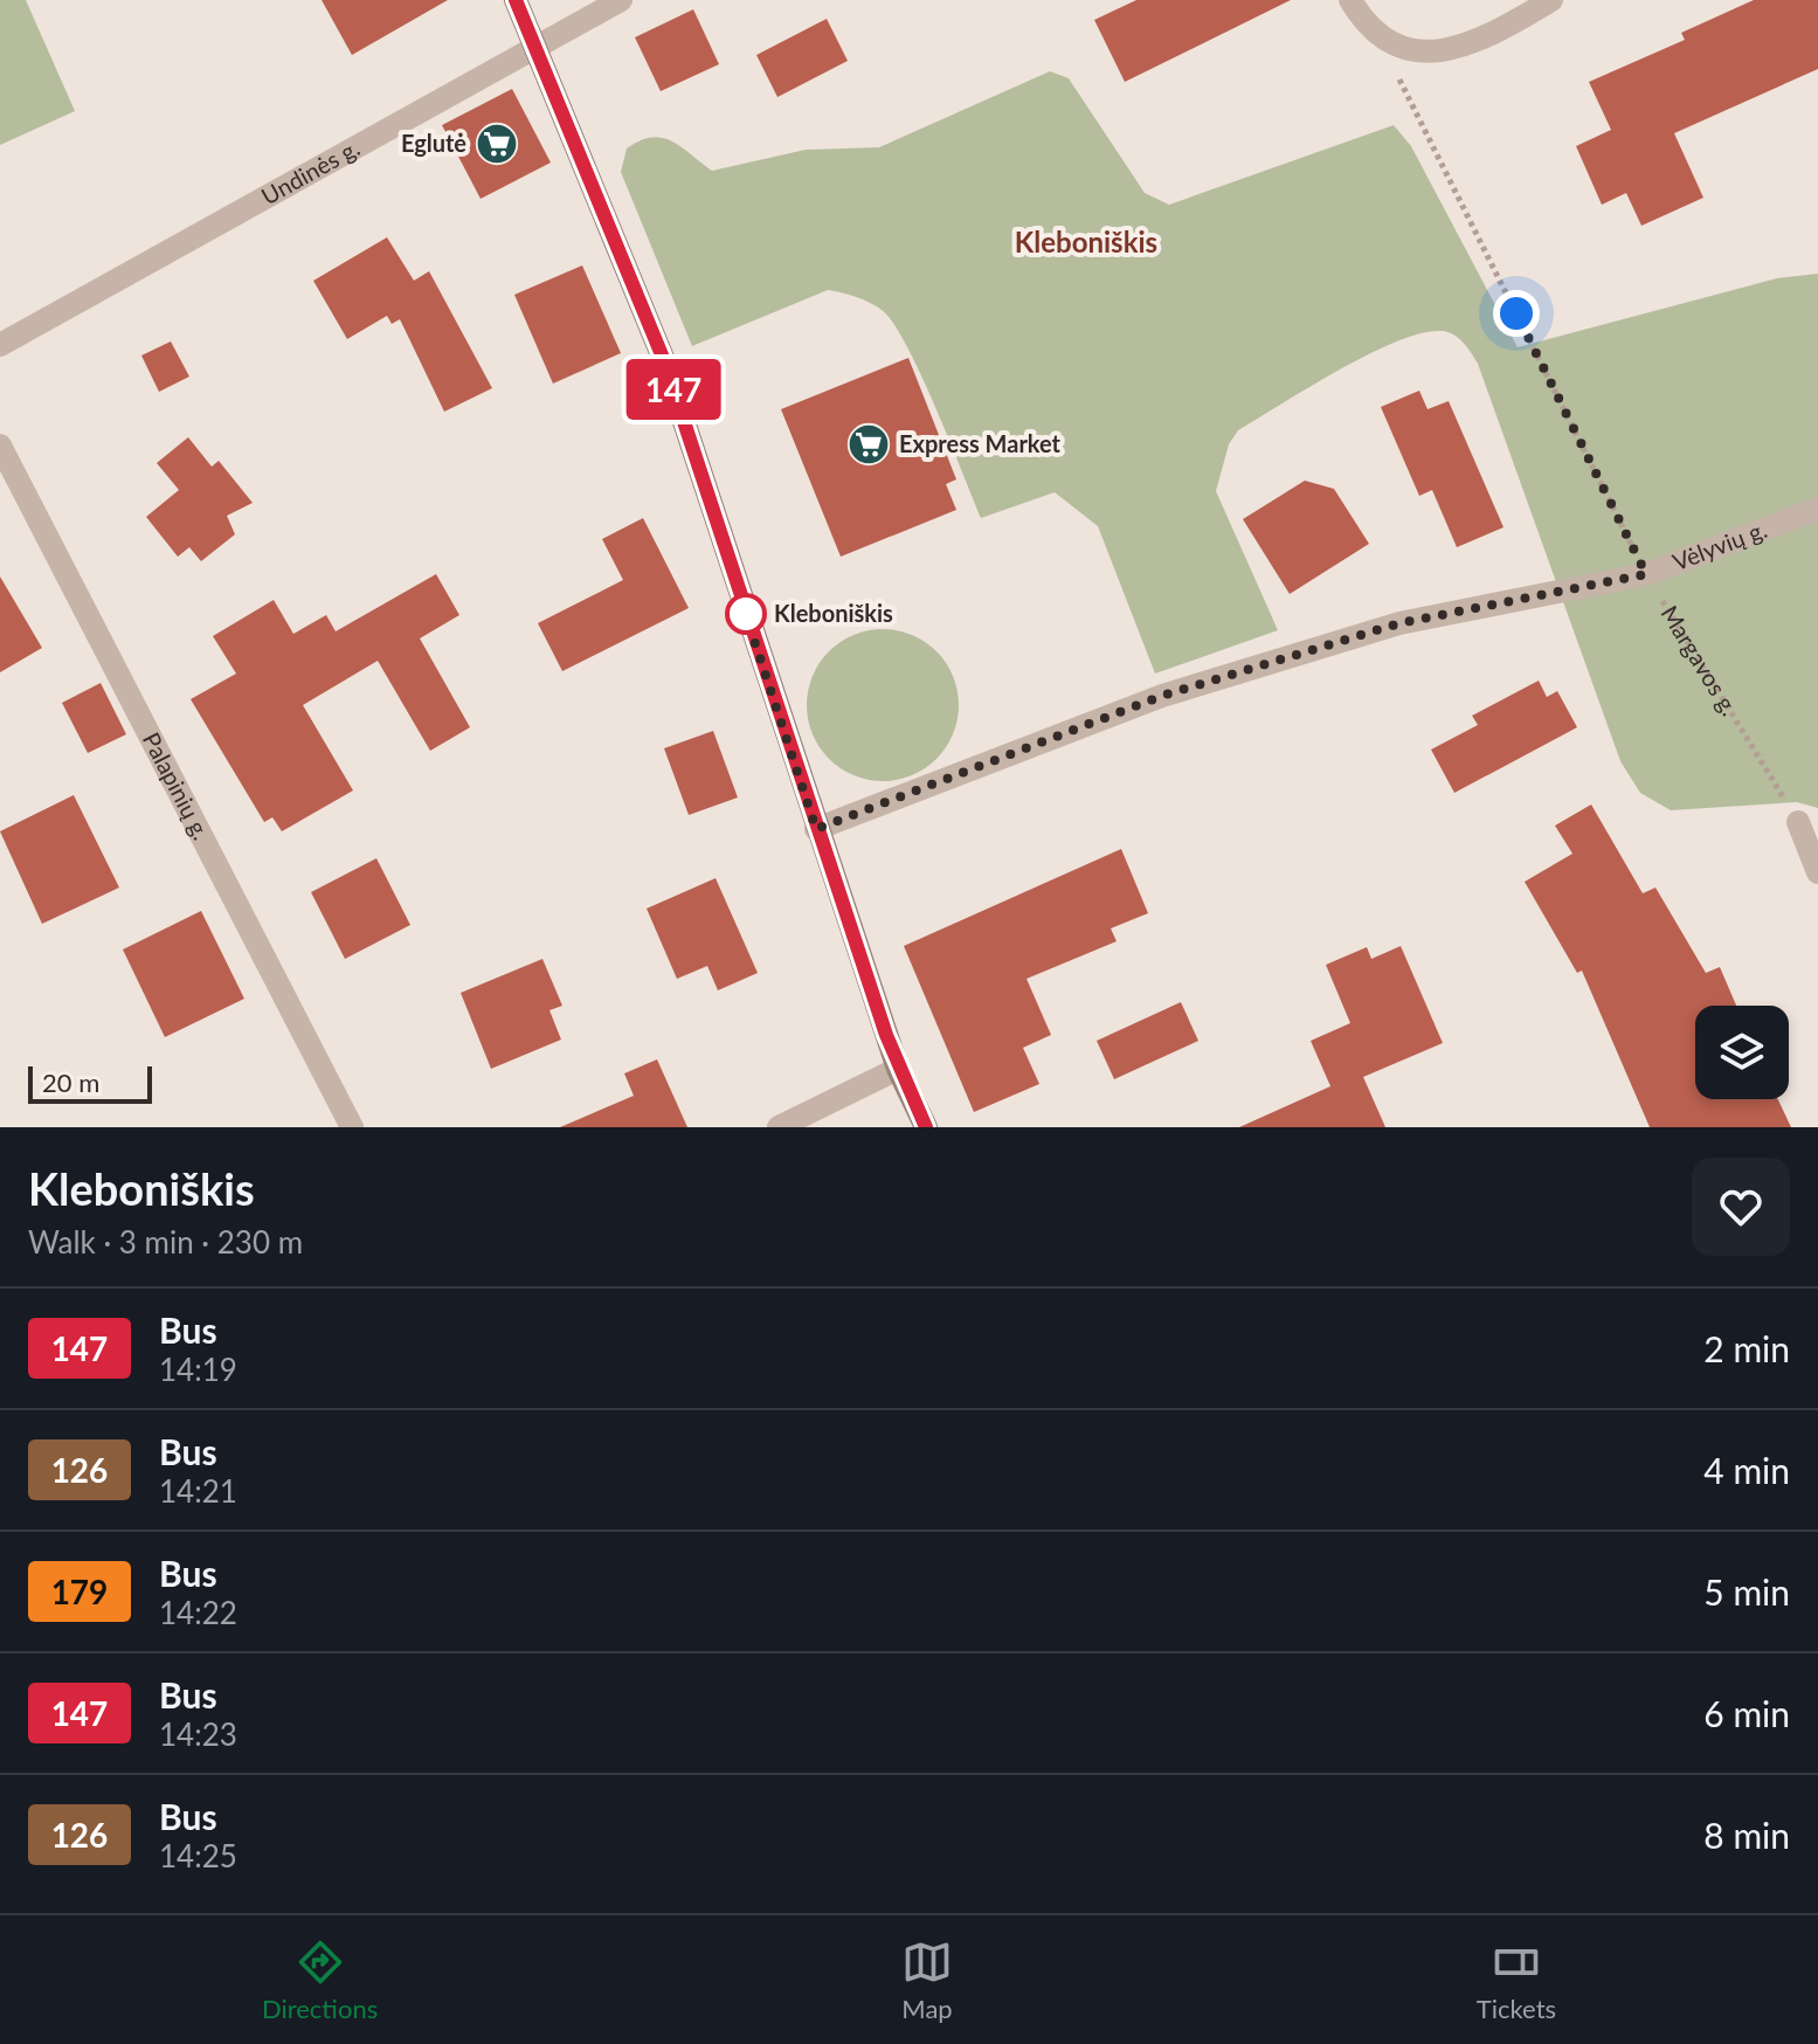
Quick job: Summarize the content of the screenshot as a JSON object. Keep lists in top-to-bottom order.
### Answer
{
  "streets": {
    "street": ["Undinės g.", "Vėlyvių g.", "Palapinių g."],
    "path": ["Margavos g."]
  },
  "crossings": [
    ["Vėlyvių g.", "Margavos g."]
  ],
  "districts": ["Kleboniškis"],
  "places": {
    "supermarket": ["Eglutė", "Express Market"],
    "other": ["Kleboniškis"]
  },
  "lines": ["bus line 147"],
  "scale_bar": "20 m",
  "page": {
    "on_map": "147",
    "scale": "20 m",
    "heading": ["Kleboniškis", "Walk · 3 min · 230 m"],
    "list": [
      {
        "mark": "147",
        "name": "Bus",
        "note": "14:19",
        "value": "2 min"
      },
      {
        "mark": "126",
        "name": "Bus",
        "note": "14:21",
        "value": "4 min"
      },
      {
        "mark": "179",
        "name": "Bus",
        "note": "14:22",
        "value": "5 min"
      },
      {
        "mark": "147",
        "name": "Bus",
        "note": "14:23",
        "value": "6 min"
      },
      {
        "mark": "126",
        "name": "Bus",
        "note": "14:25",
        "value": "8 min"
      }
    ],
    "tabs": ["Directions", "Map", "Tickets"]
  }
}
